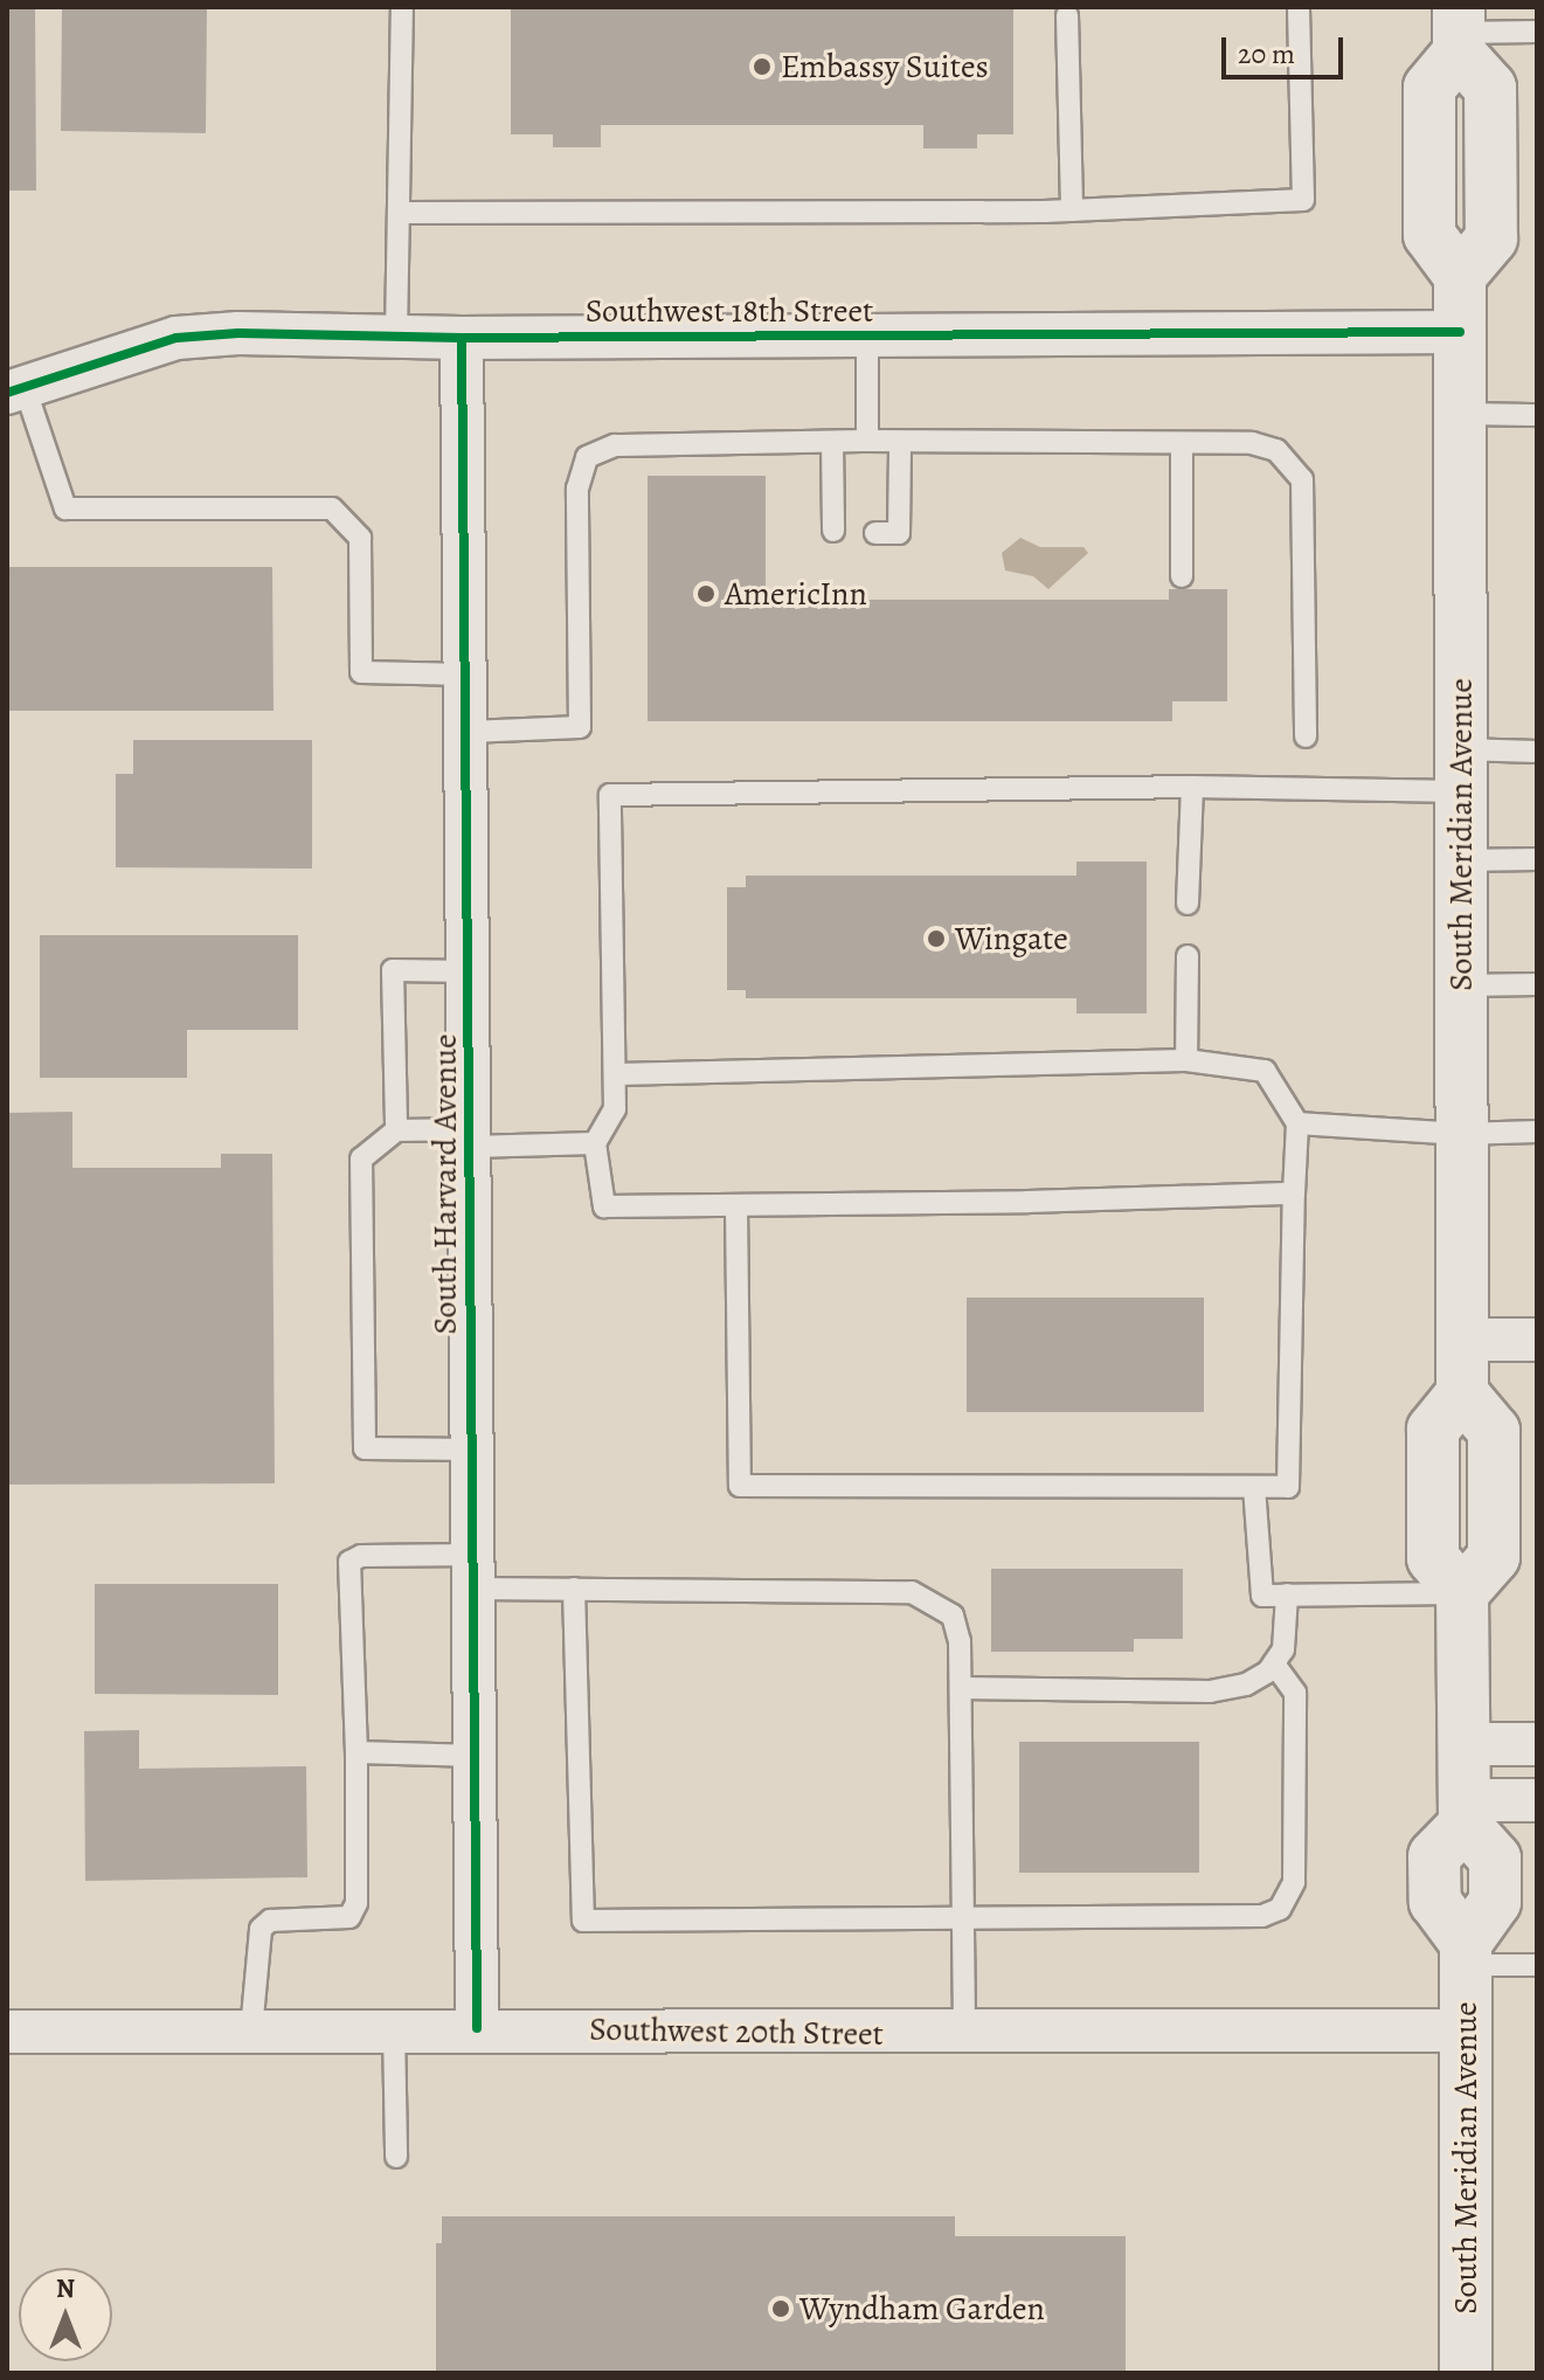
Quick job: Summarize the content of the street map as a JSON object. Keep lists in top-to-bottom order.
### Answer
{
  "streets": {
    "main road": ["South Meridian Avenue"],
    "street": ["Southwest 18th Street", "South Harvard Avenue", "Southwest 20th Street"]
  },
  "crossings": [
    ["Southwest 18th Street", "South Meridian Avenue"],
    ["Southwest 18th Street", "South Harvard Avenue"],
    ["South Meridian Avenue", "Southwest 20th Street"],
    ["South Harvard Avenue", "Southwest 20th Street"]
  ],
  "places": [
    "Embassy Suites",
    "AmericInn",
    "Wingate",
    "Wyndham Garden"
  ],
  "scale_bar": "20 m",
  "north": "top"
}
